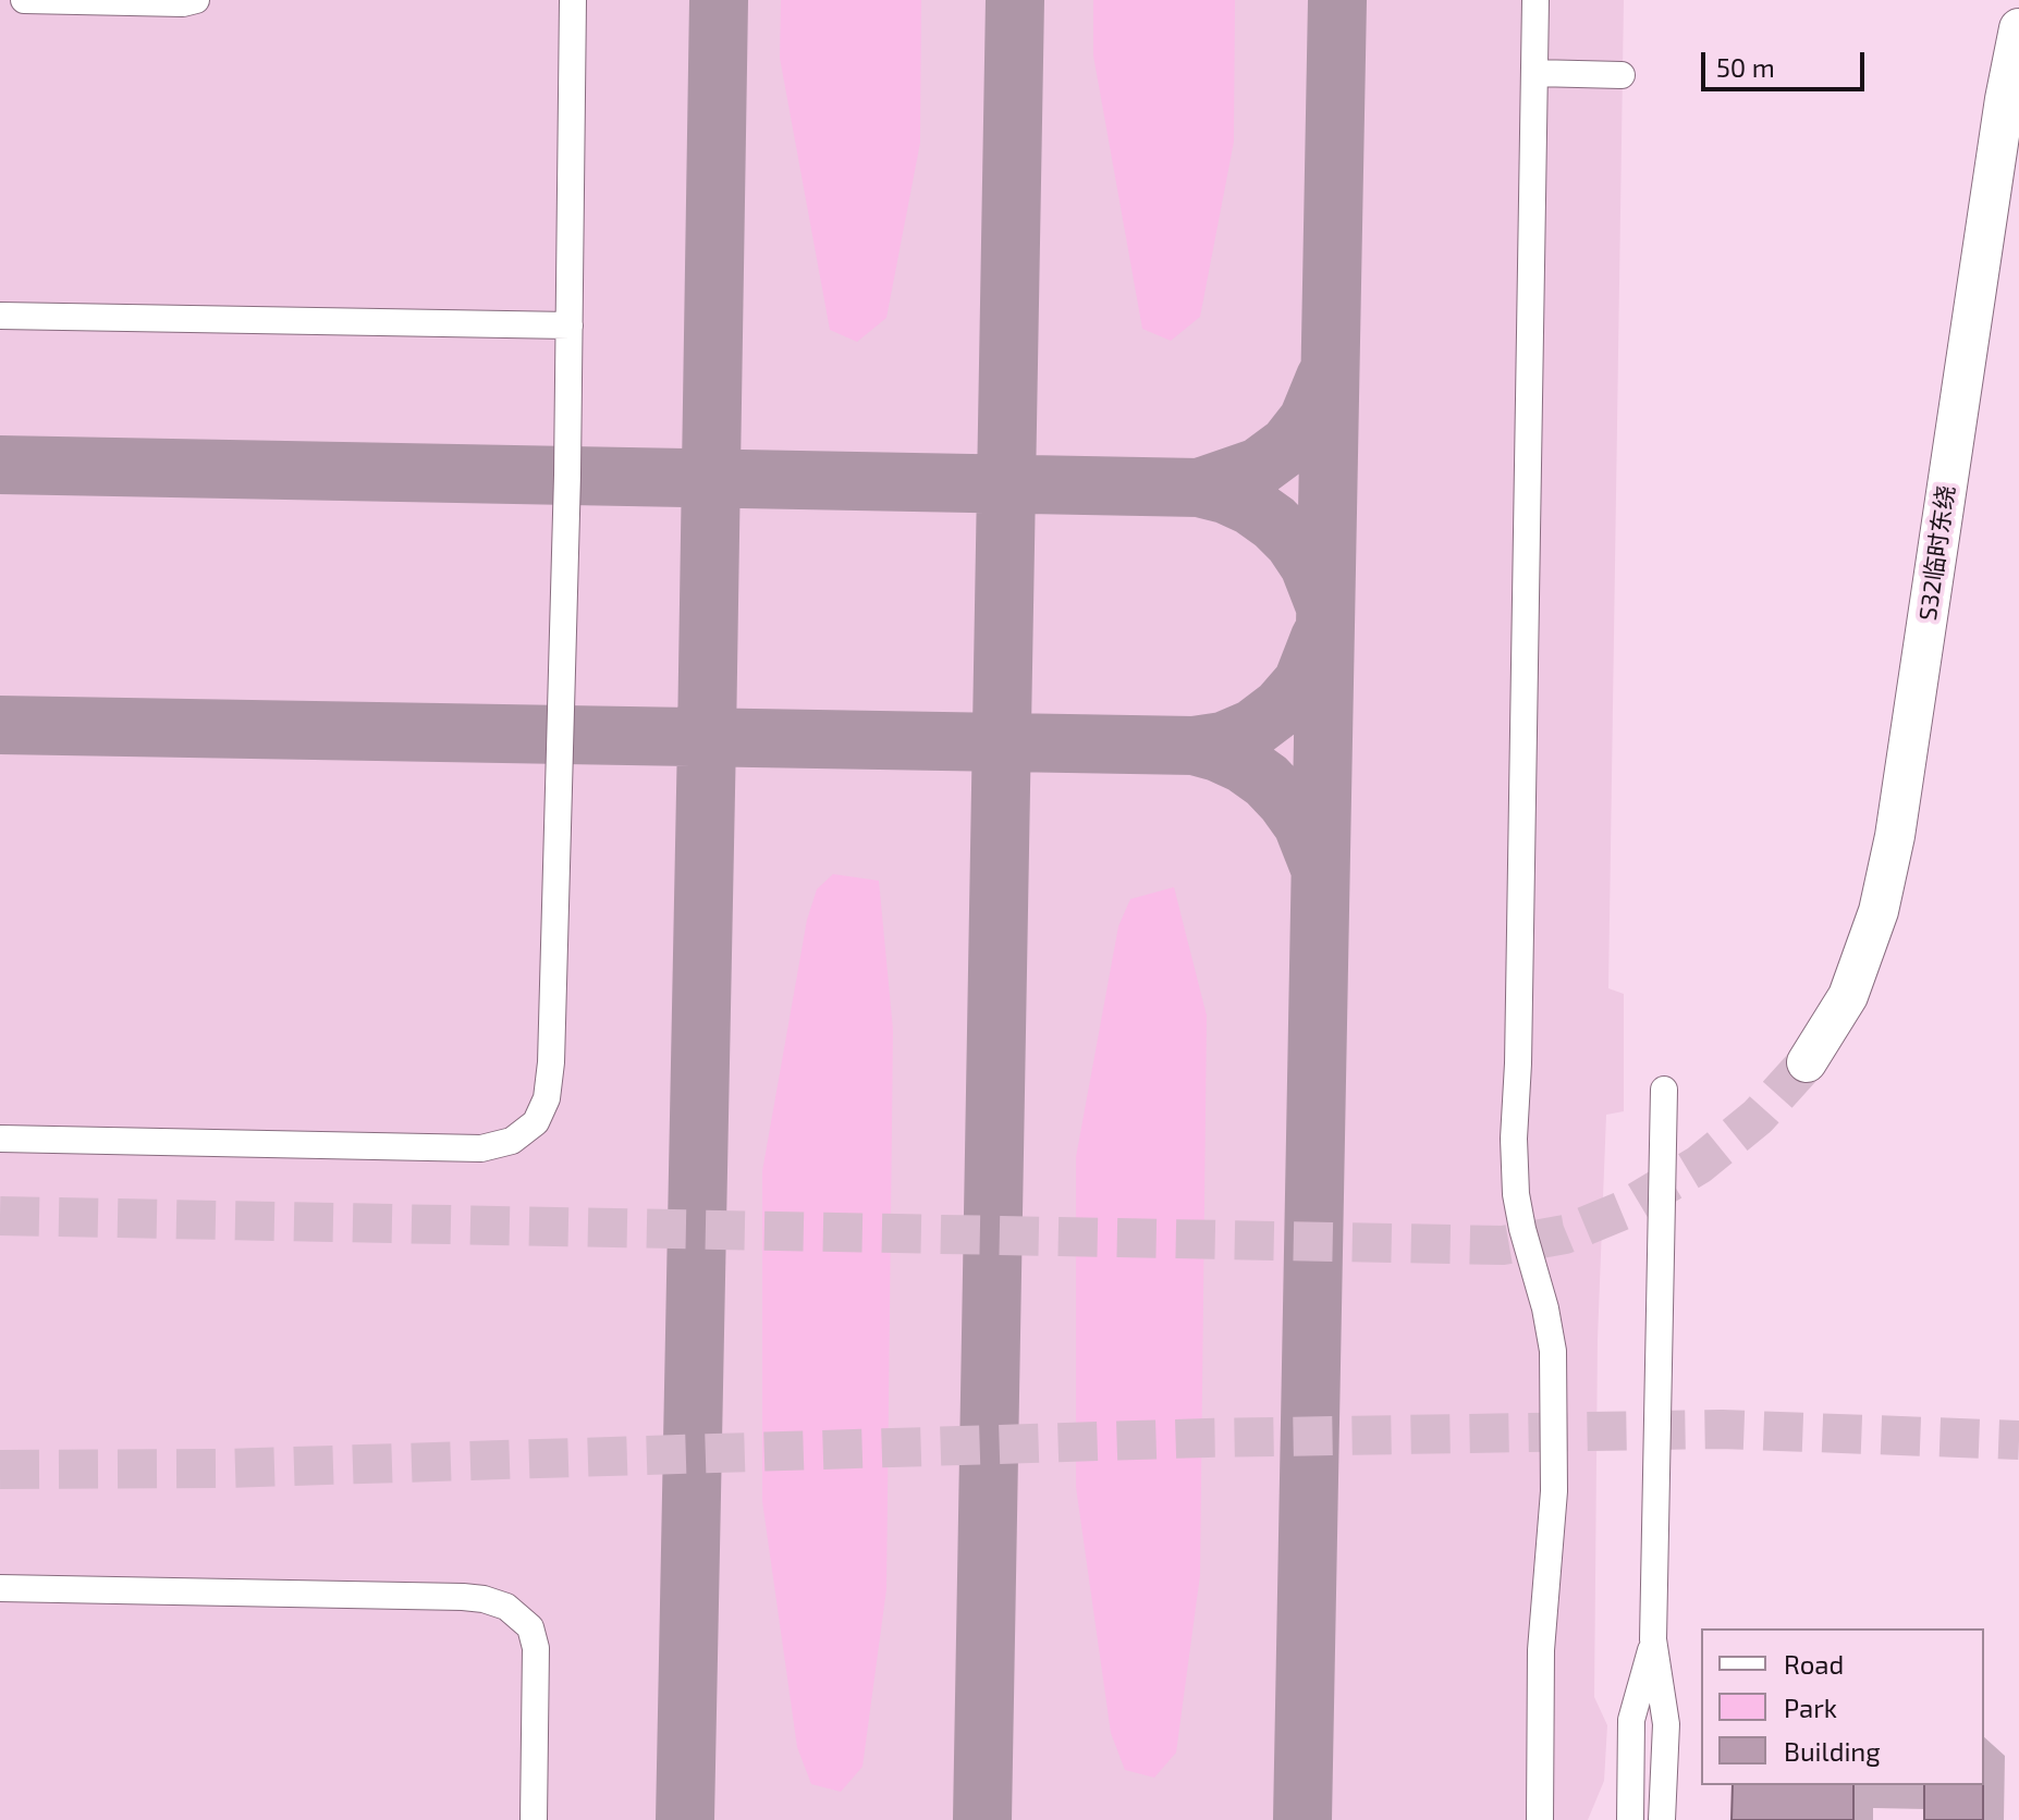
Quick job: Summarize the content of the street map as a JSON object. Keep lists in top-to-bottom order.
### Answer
{
  "streets": {
    "highway": ["S32临时东绕"]
  },
  "legend": ["Road", "Park", "Building"],
  "scale_bar": "50 m"
}
